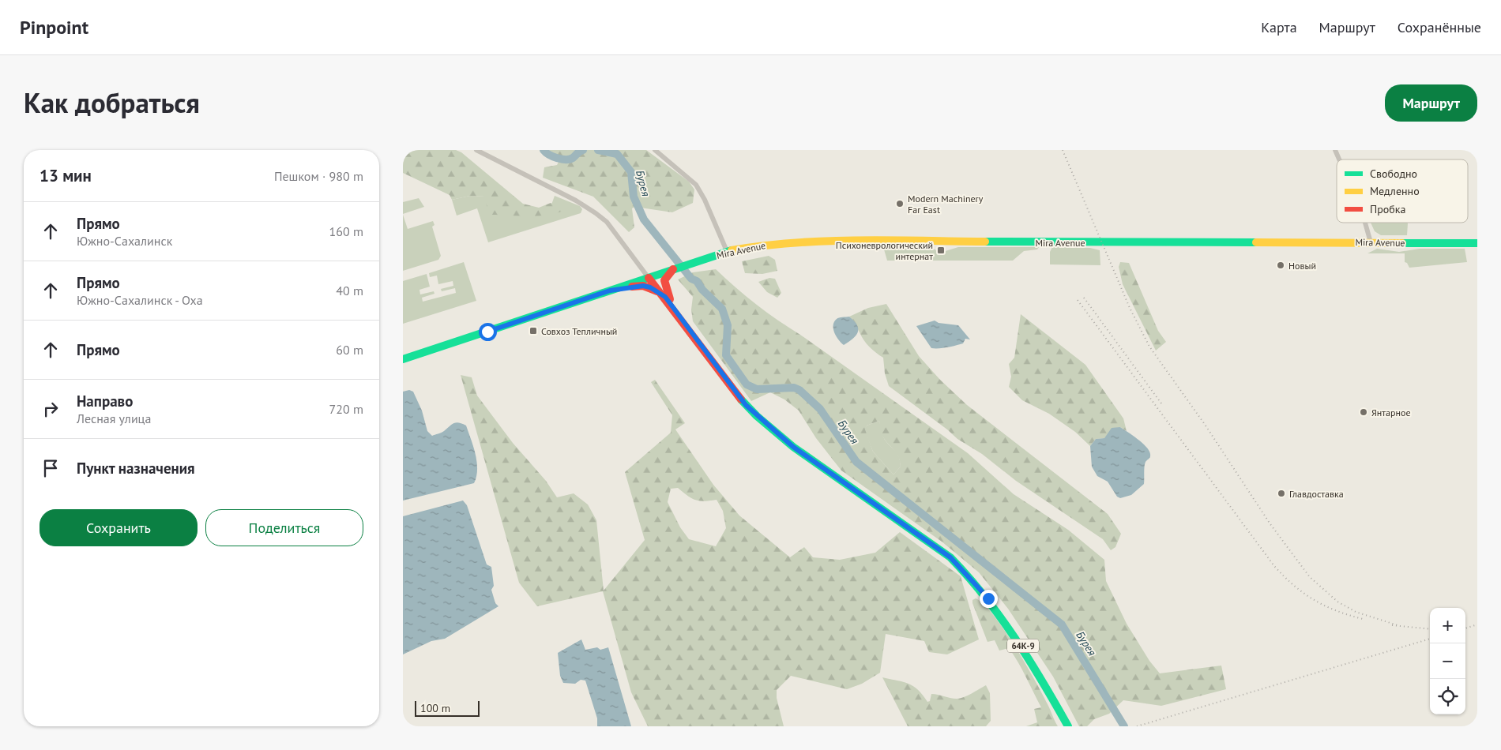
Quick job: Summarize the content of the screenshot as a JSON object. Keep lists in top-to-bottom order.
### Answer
{
  "streets": {
    "main road": ["Mira Avenue", "64К-9"]
  },
  "crossings": [
    ["Mira Avenue", "64К-9"]
  ],
  "water": ["Бурея"],
  "places": {
    "other": [
      "Modern Machinery Far East",
      "Новый",
      "Янтарное",
      "Главдоставка"
    ],
    "transit": ["Психоневрологический интернат", "Совхоз Тепличный"]
  },
  "legend": ["Свободно", "Медленно", "Пробка"],
  "scale_bar": "100 m",
  "page": {
    "header": "Pinpoint",
    "nav": ["Карта", "Маршрут", "Сохранённые"],
    "title": "Как добраться",
    "buttons": [
      "Маршрут",
      ["Сохранить", "Поделиться"]
    ],
    "heading": ["13 мин", "Пешком · 980 m"],
    "list": [
      ["Прямо", "Южно-Сахалинск", "160 m"],
      ["Прямо", "Южно-Сахалинск - Оха", "40 m"],
      ["Прямо", "60 m"],
      ["Направо", "Лесная улица", "720 m"],
      "Пункт назначения"
    ],
    "map_buttons": ["+", "−"],
    "scale": "100 m"
  }
}
